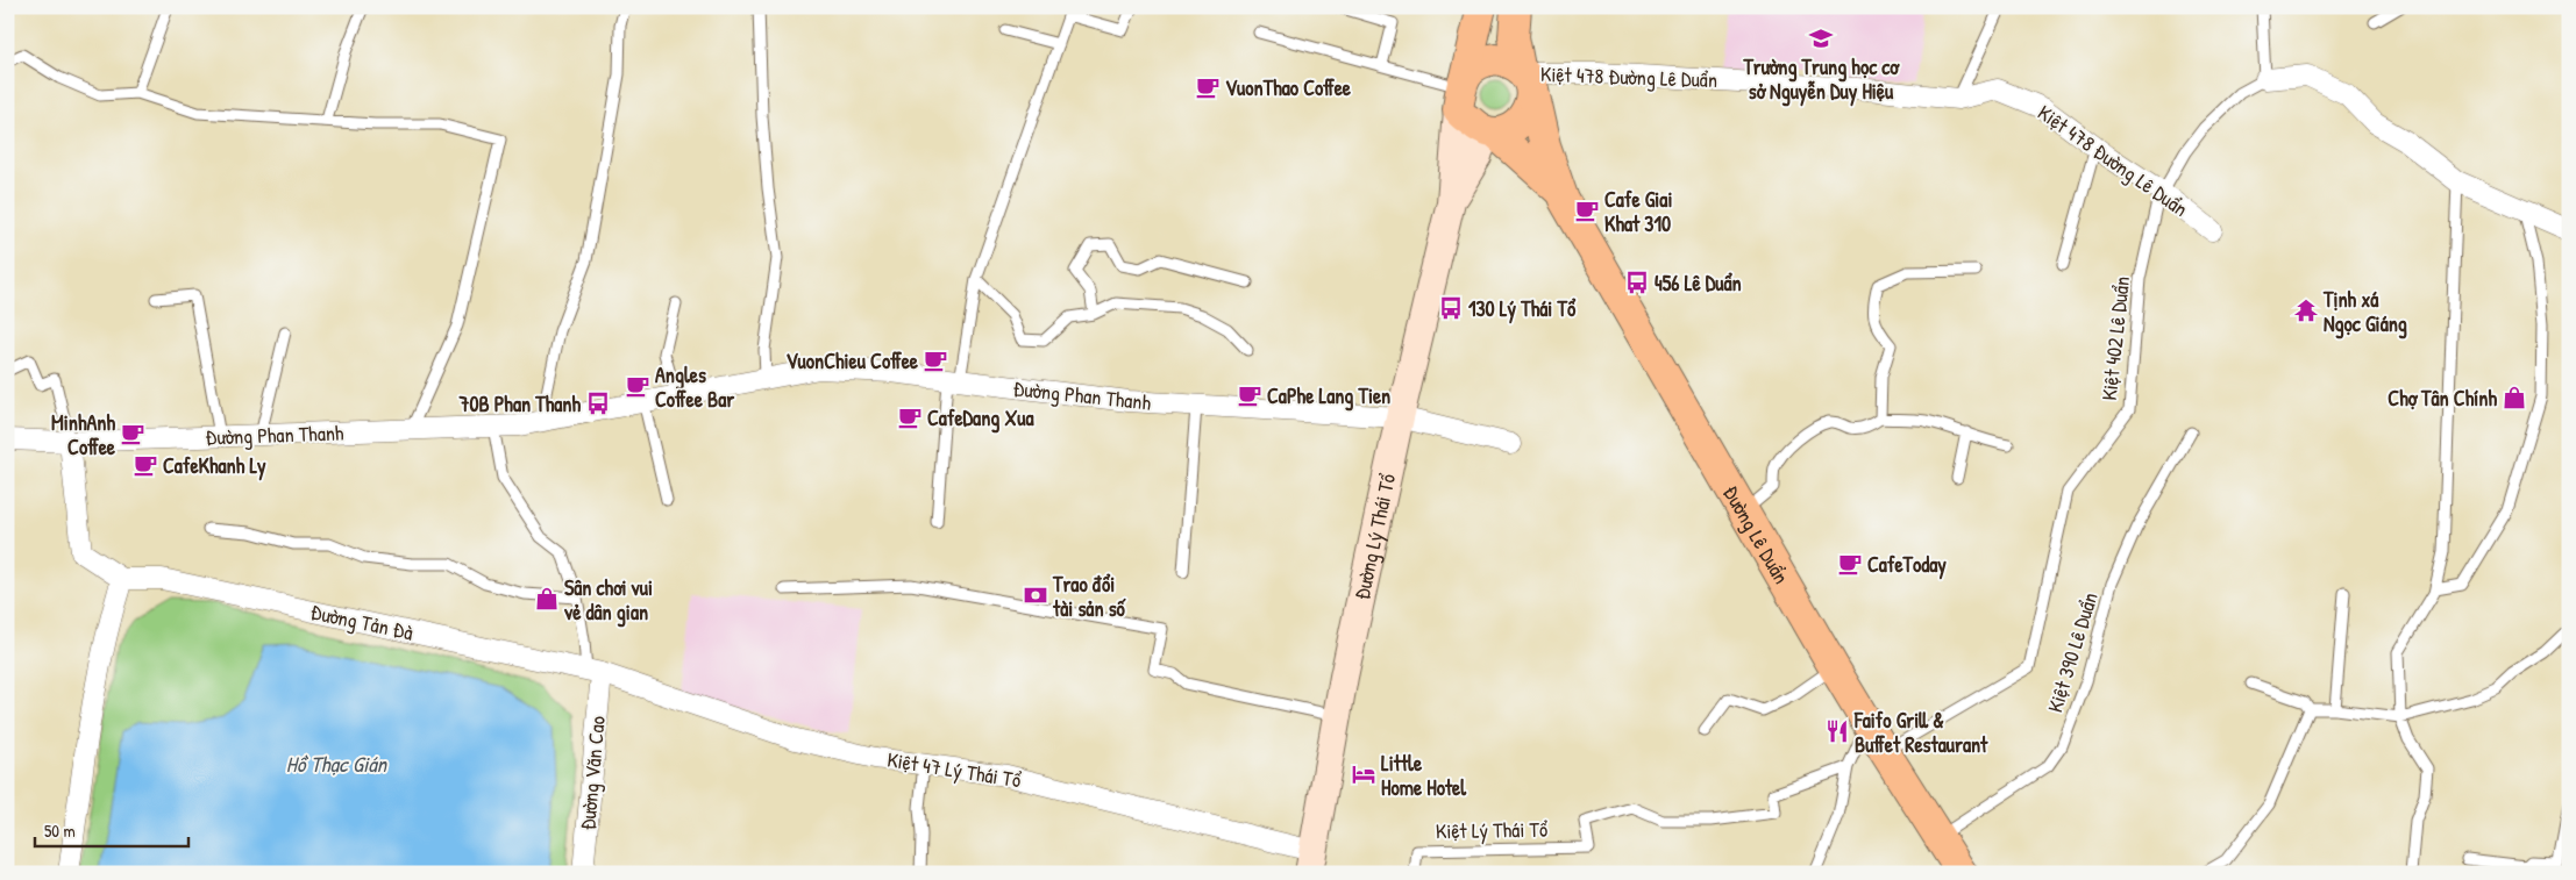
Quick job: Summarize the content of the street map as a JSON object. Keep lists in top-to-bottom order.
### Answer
{
  "streets": {
    "main road": ["Đường Lê Duẩn"],
    "street": [
      "Kiệt 478 Đường Lê Duẩn",
      "Đường Phan Thanh",
      "Đường Lý Thái Tổ",
      "Đường Tản Đà",
      "Kiệt 47 Lý Thái Tổ",
      "Đường Văn Cao"
    ],
    "lane": ["Kiệt 402 Lê Duẩn", "Kiệt 390 Lê Duẩn", "Kiệt Lý Thái Tổ"]
  },
  "crossings": [
    ["Kiệt 478 Đường Lê Duẩn", "Kiệt 402 Lê Duẩn"],
    ["Kiệt 478 Đường Lê Duẩn", "Đường Lê Duẩn"],
    ["Kiệt 478 Đường Lê Duẩn", "Đường Lý Thái Tổ"],
    ["Kiệt 402 Lê Duẩn", "Đường Lê Duẩn"],
    ["Đường Phan Thanh", "Đường Lý Thái Tổ"],
    ["Đường Lê Duẩn", "Đường Lý Thái Tổ"],
    ["Đường Lê Duẩn", "Kiệt 390 Lê Duẩn"],
    ["Đường Lý Thái Tổ", "Kiệt 47 Lý Thái Tổ"],
    ["Đường Tản Đà", "Kiệt 47 Lý Thái Tổ"],
    ["Đường Tản Đà", "Đường Văn Cao"],
    ["Kiệt 47 Lý Thái Tổ", "Đường Văn Cao"]
  ],
  "water": ["Hồ Thạc Gián"],
  "places": {
    "school or university": ["Trường Trung học cơ sở Nguyễn Duy Hiệu"],
    "cafe": [
      "VuonThao Coffee",
      "Cafe Giai Khat 310",
      "VuonChieu Coffee",
      "Angles Coffee Bar",
      "CaPhe Lang Tien",
      "CafeDang Xua",
      "MinhAnh Coffee",
      "CafeKhanh Ly",
      "CafeToday"
    ],
    "bus stop": ["456 Lê Duẩn", "130 Lý Thái Tổ", "70B Phan Thanh"],
    "temple": ["Tịnh xá Ngọc Giáng"],
    "shop": ["Chợ Tân Chính", "Sân chơi vui vẻ dân gian"],
    "bank": ["Trao đổi tài sản số"],
    "restaurant": ["Faifo Grill & Buffet Restaurant"],
    "hotel": ["Little Home Hotel"]
  },
  "scale_bar": "50 m"
}
